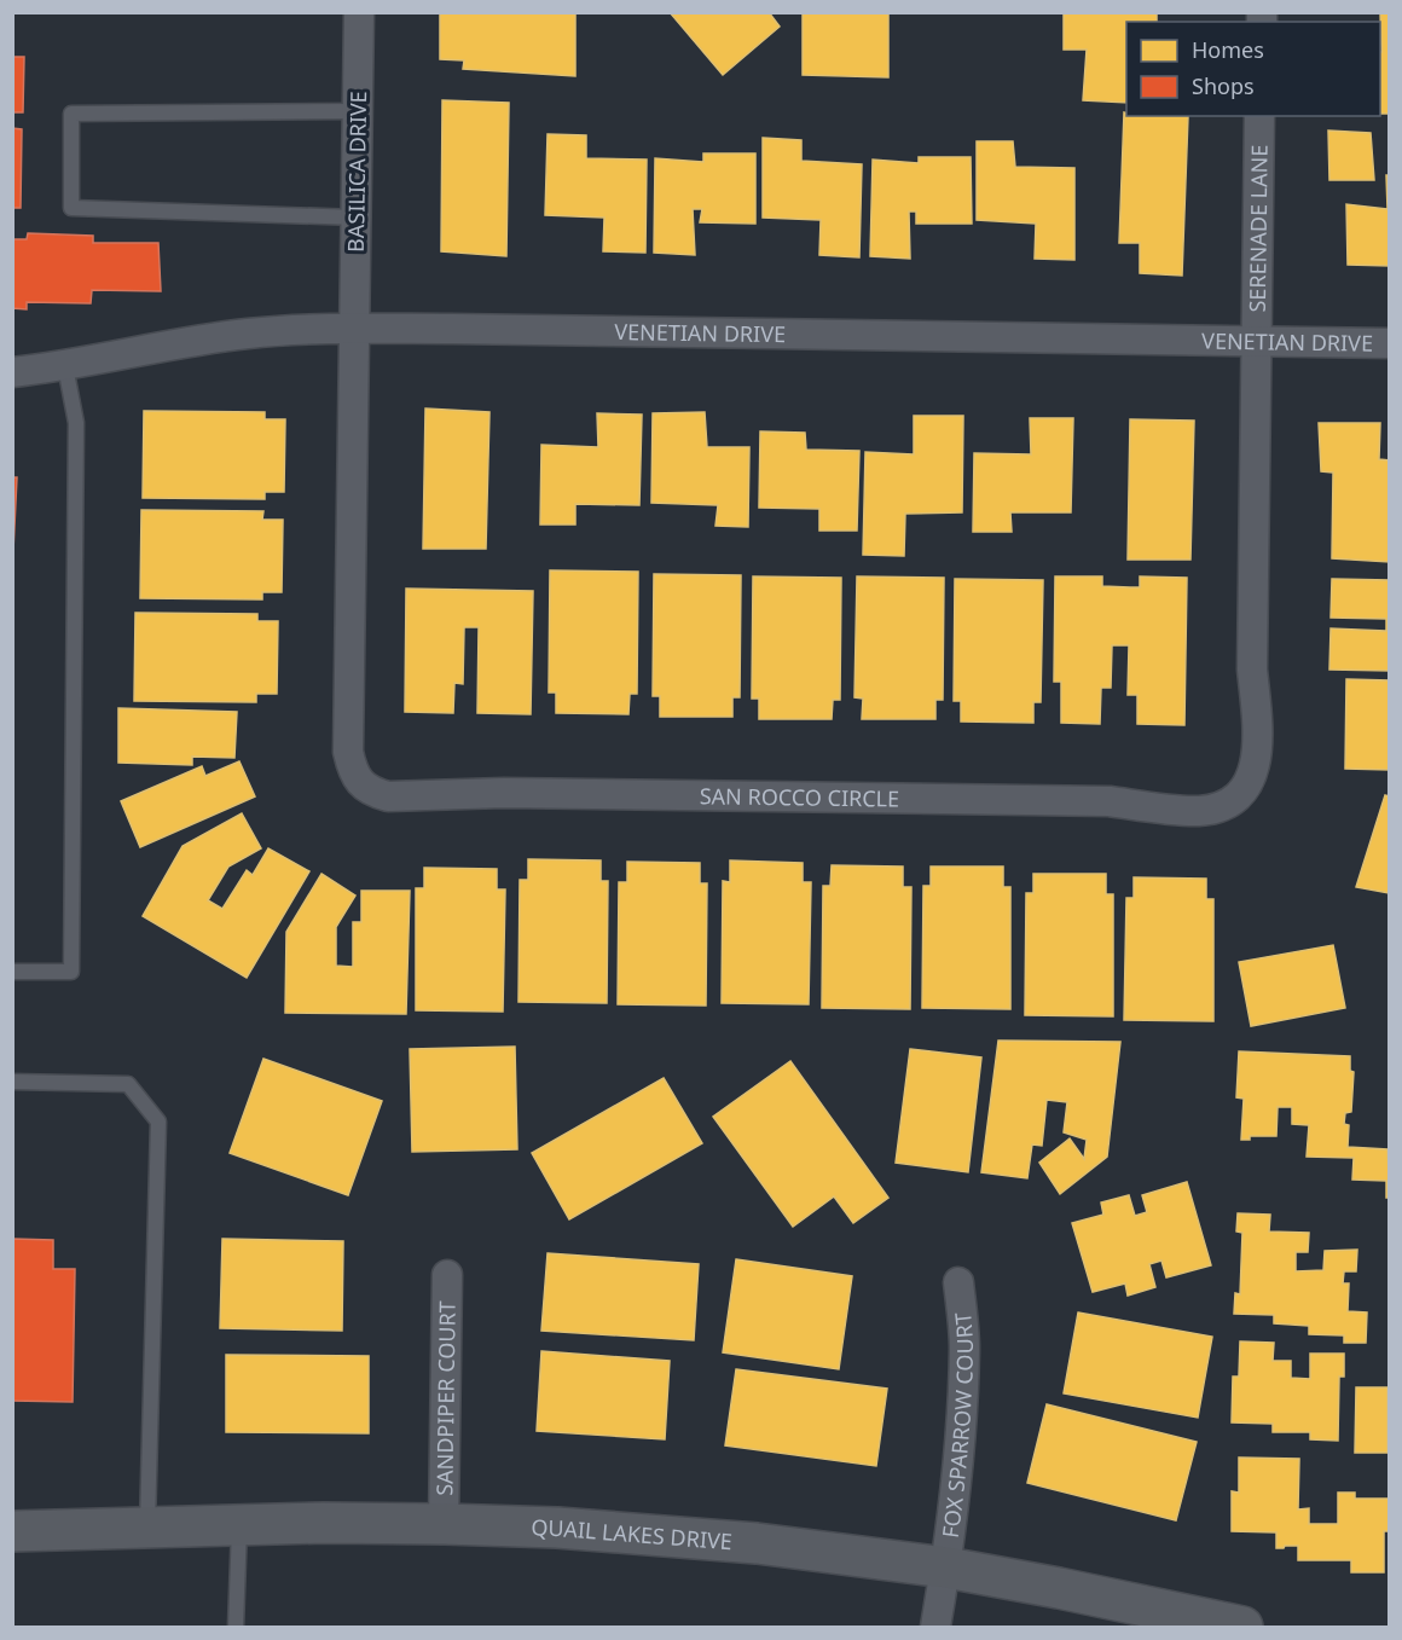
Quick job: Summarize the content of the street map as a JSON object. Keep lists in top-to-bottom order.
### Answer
{
  "streets": {
    "main road": ["QUAIL LAKES DRIVE"],
    "street": [
      "BASILICA DRIVE",
      "SERENADE LANE",
      "VENETIAN DRIVE",
      "SAN ROCCO CIRCLE",
      "SANDPIPER COURT",
      "FOX SPARROW COURT"
    ]
  },
  "crossings": [
    ["BASILICA DRIVE", "VENETIAN DRIVE"],
    ["BASILICA DRIVE", "SAN ROCCO CIRCLE"],
    ["SERENADE LANE", "VENETIAN DRIVE"],
    ["SERENADE LANE", "SAN ROCCO CIRCLE"],
    ["VENETIAN DRIVE", "SAN ROCCO CIRCLE"],
    ["SANDPIPER COURT", "QUAIL LAKES DRIVE"],
    ["FOX SPARROW COURT", "QUAIL LAKES DRIVE"]
  ],
  "legend": ["Homes", "Shops"]
}
